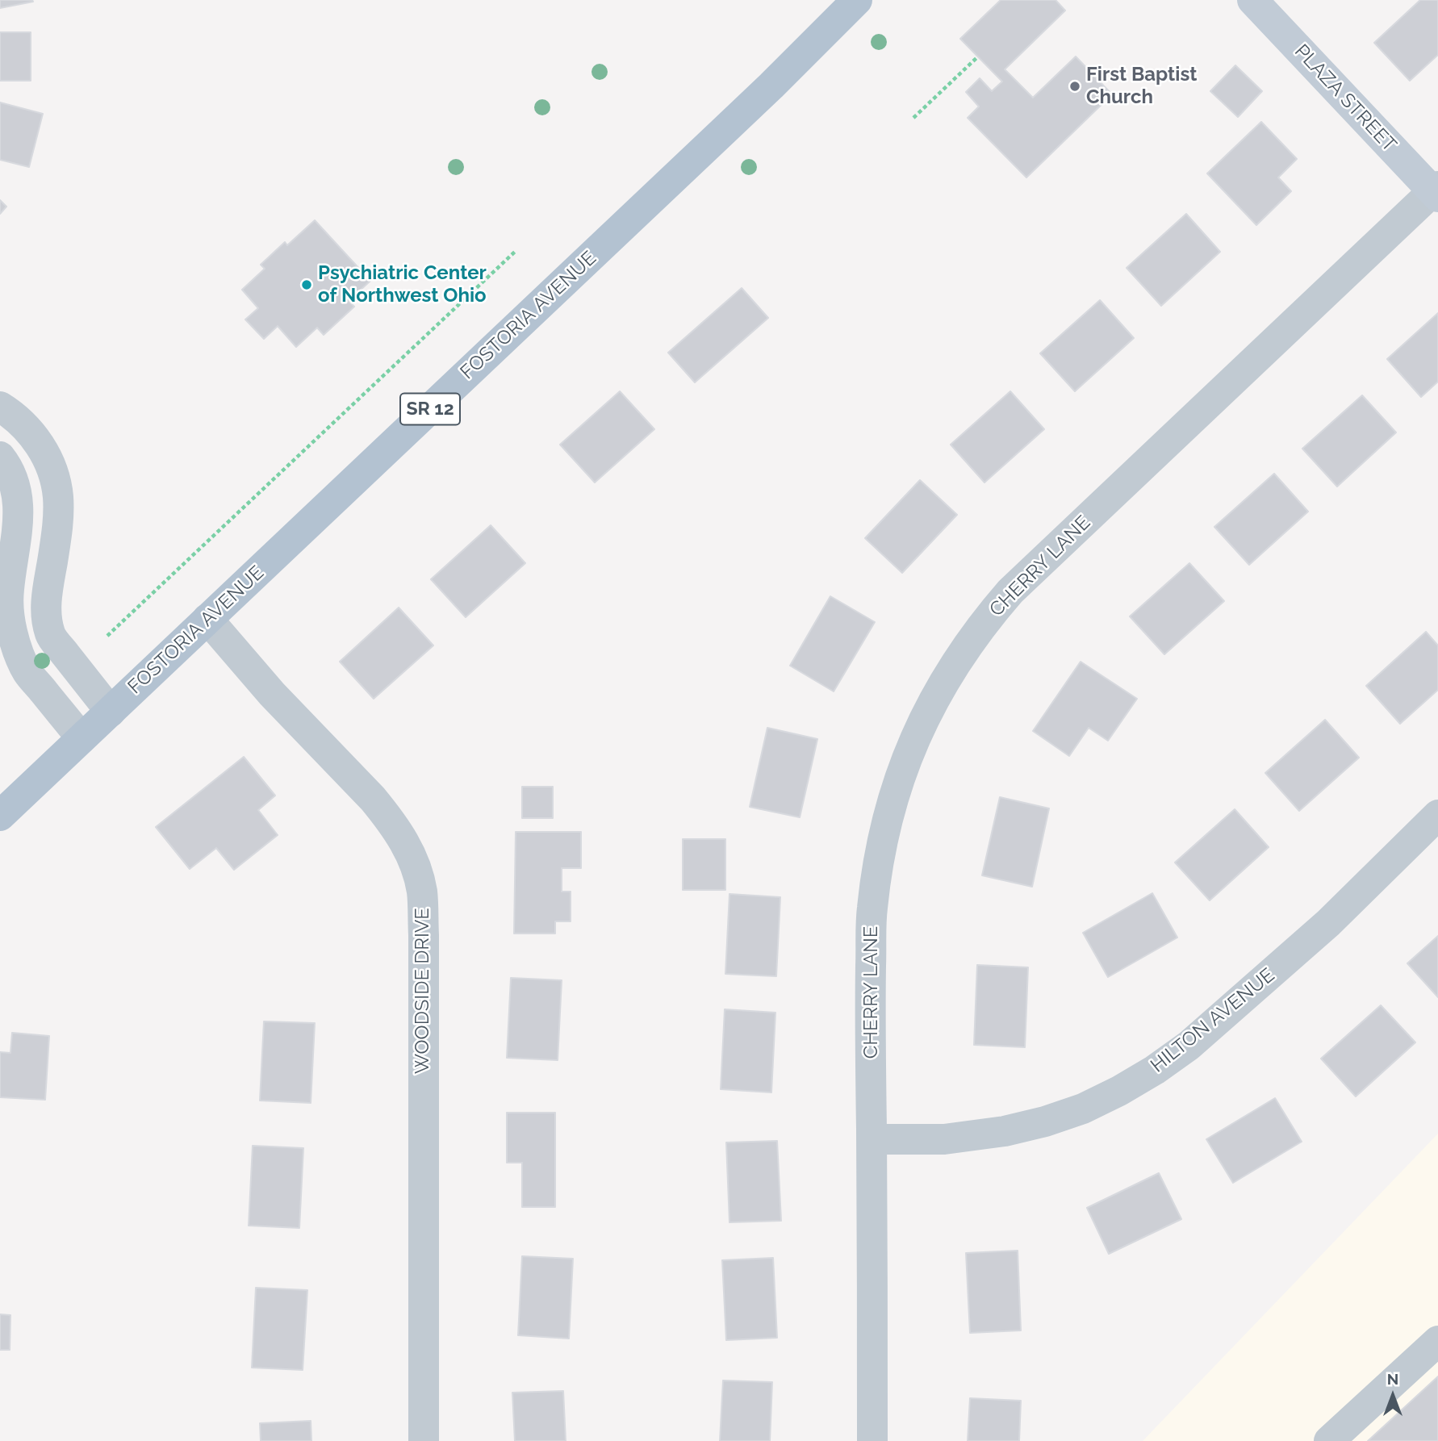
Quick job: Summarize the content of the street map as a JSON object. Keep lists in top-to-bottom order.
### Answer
{
  "streets": {
    "main road": ["FOSTORIA AVENUE", "SR 12"],
    "street": [
      "PLAZA STREET",
      "CHERRY LANE",
      "WOODSIDE DRIVE",
      "HILTON AVENUE"
    ]
  },
  "crossings": [
    ["PLAZA STREET", "CHERRY LANE"],
    ["FOSTORIA AVENUE", "WOODSIDE DRIVE"],
    ["CHERRY LANE", "HILTON AVENUE"]
  ],
  "places": ["First Baptist Church", "Psychiatric Center of Northwest Ohio"],
  "north": "top"
}
